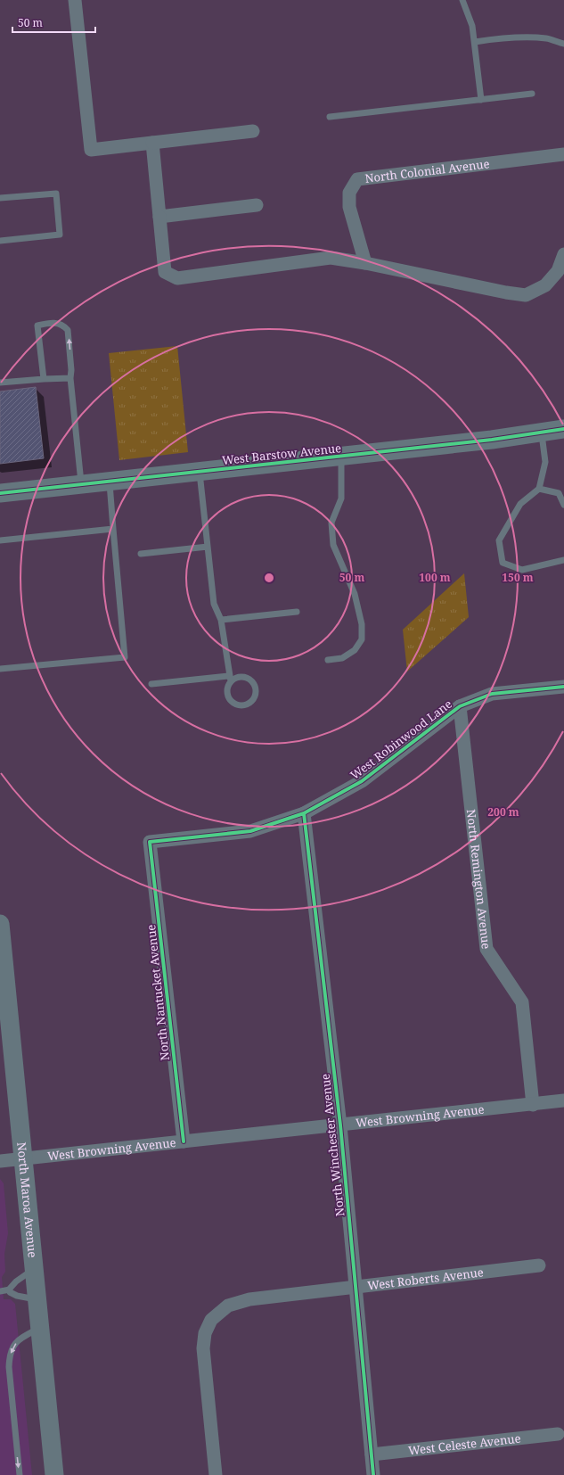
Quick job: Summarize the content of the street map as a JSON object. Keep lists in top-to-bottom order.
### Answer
{
  "streets": {
    "street": [
      "North Colonial Avenue",
      "West Barstow Avenue",
      "West Robinwood Lane",
      "North Remington Avenue",
      "North Nantucket Avenue",
      "West Browning Avenue",
      "North Winchester Avenue",
      "North Maroa Avenue",
      "West Roberts Avenue",
      "West Celeste Avenue"
    ]
  },
  "crossings": [
    ["West Robinwood Lane", "North Remington Avenue"],
    ["West Robinwood Lane", "North Nantucket Avenue"],
    ["West Robinwood Lane", "North Winchester Avenue"],
    ["North Remington Avenue", "West Browning Avenue"],
    ["North Nantucket Avenue", "West Browning Avenue"],
    ["West Browning Avenue", "North Winchester Avenue"],
    ["West Browning Avenue", "North Maroa Avenue"],
    ["North Winchester Avenue", "West Roberts Avenue"],
    ["North Winchester Avenue", "West Celeste Avenue"]
  ],
  "scale_bar": "50 m",
  "rings": [
    "50 m",
    "100 m",
    "150 m",
    "200 m"
  ]
}
